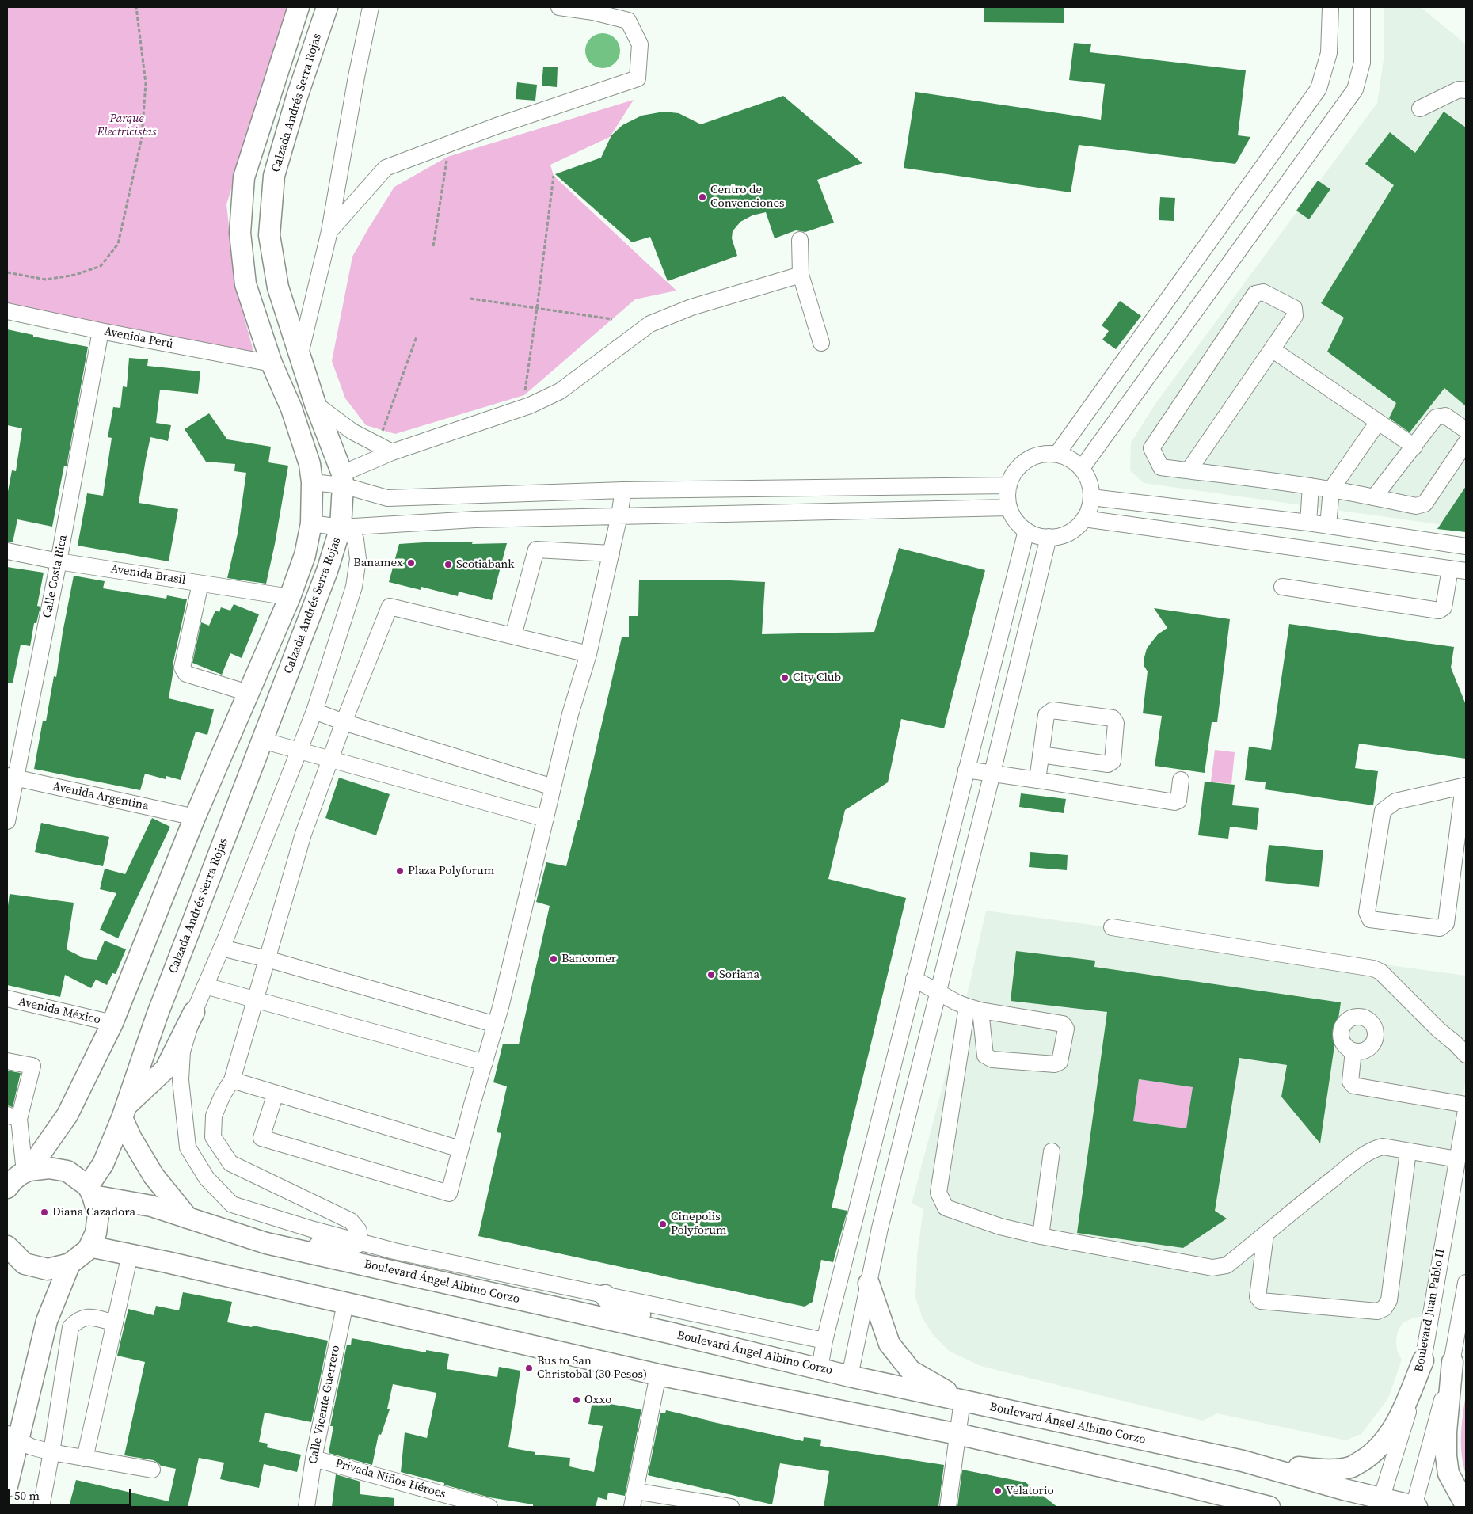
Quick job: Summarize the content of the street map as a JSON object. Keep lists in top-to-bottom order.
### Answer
{
  "streets": {
    "main road": ["Calzada Andrés Serra Rojas", "Boulevard Ángel Albino Corzo"],
    "street": [
      "Avenida Perú",
      "Avenida Brasil",
      "Calle Costa Rica",
      "Avenida Argentina",
      "Avenida México",
      "Boulevard Juan Pablo II",
      "Calle Vicente Guerrero",
      "Privada Niños Héroes"
    ]
  },
  "crossings": [
    ["Calzada Andrés Serra Rojas", "Avenida Perú"],
    ["Calzada Andrés Serra Rojas", "Avenida Brasil"],
    ["Calzada Andrés Serra Rojas", "Avenida Argentina"],
    ["Calzada Andrés Serra Rojas", "Avenida México"],
    ["Calzada Andrés Serra Rojas", "Boulevard Ángel Albino Corzo"],
    ["Avenida Perú", "Calle Costa Rica"],
    ["Avenida Brasil", "Calle Costa Rica"],
    ["Calle Costa Rica", "Avenida Argentina"],
    ["Boulevard Ángel Albino Corzo", "Boulevard Juan Pablo II"],
    ["Calle Vicente Guerrero", "Privada Niños Héroes"]
  ],
  "parks": ["Parque Electricistas"],
  "places": [
    "Centro de Convenciones",
    "Banamex",
    "Scotiabank",
    "City Club",
    "Plaza Polyforum",
    "Bancomer",
    "Soriana",
    "Diana Cazadora",
    "Cinepolis Polyforum",
    "Bus to San Christobal (30 Pesos)",
    "Oxxo",
    "Velatorio"
  ],
  "scale_bar": "50 m"
}
